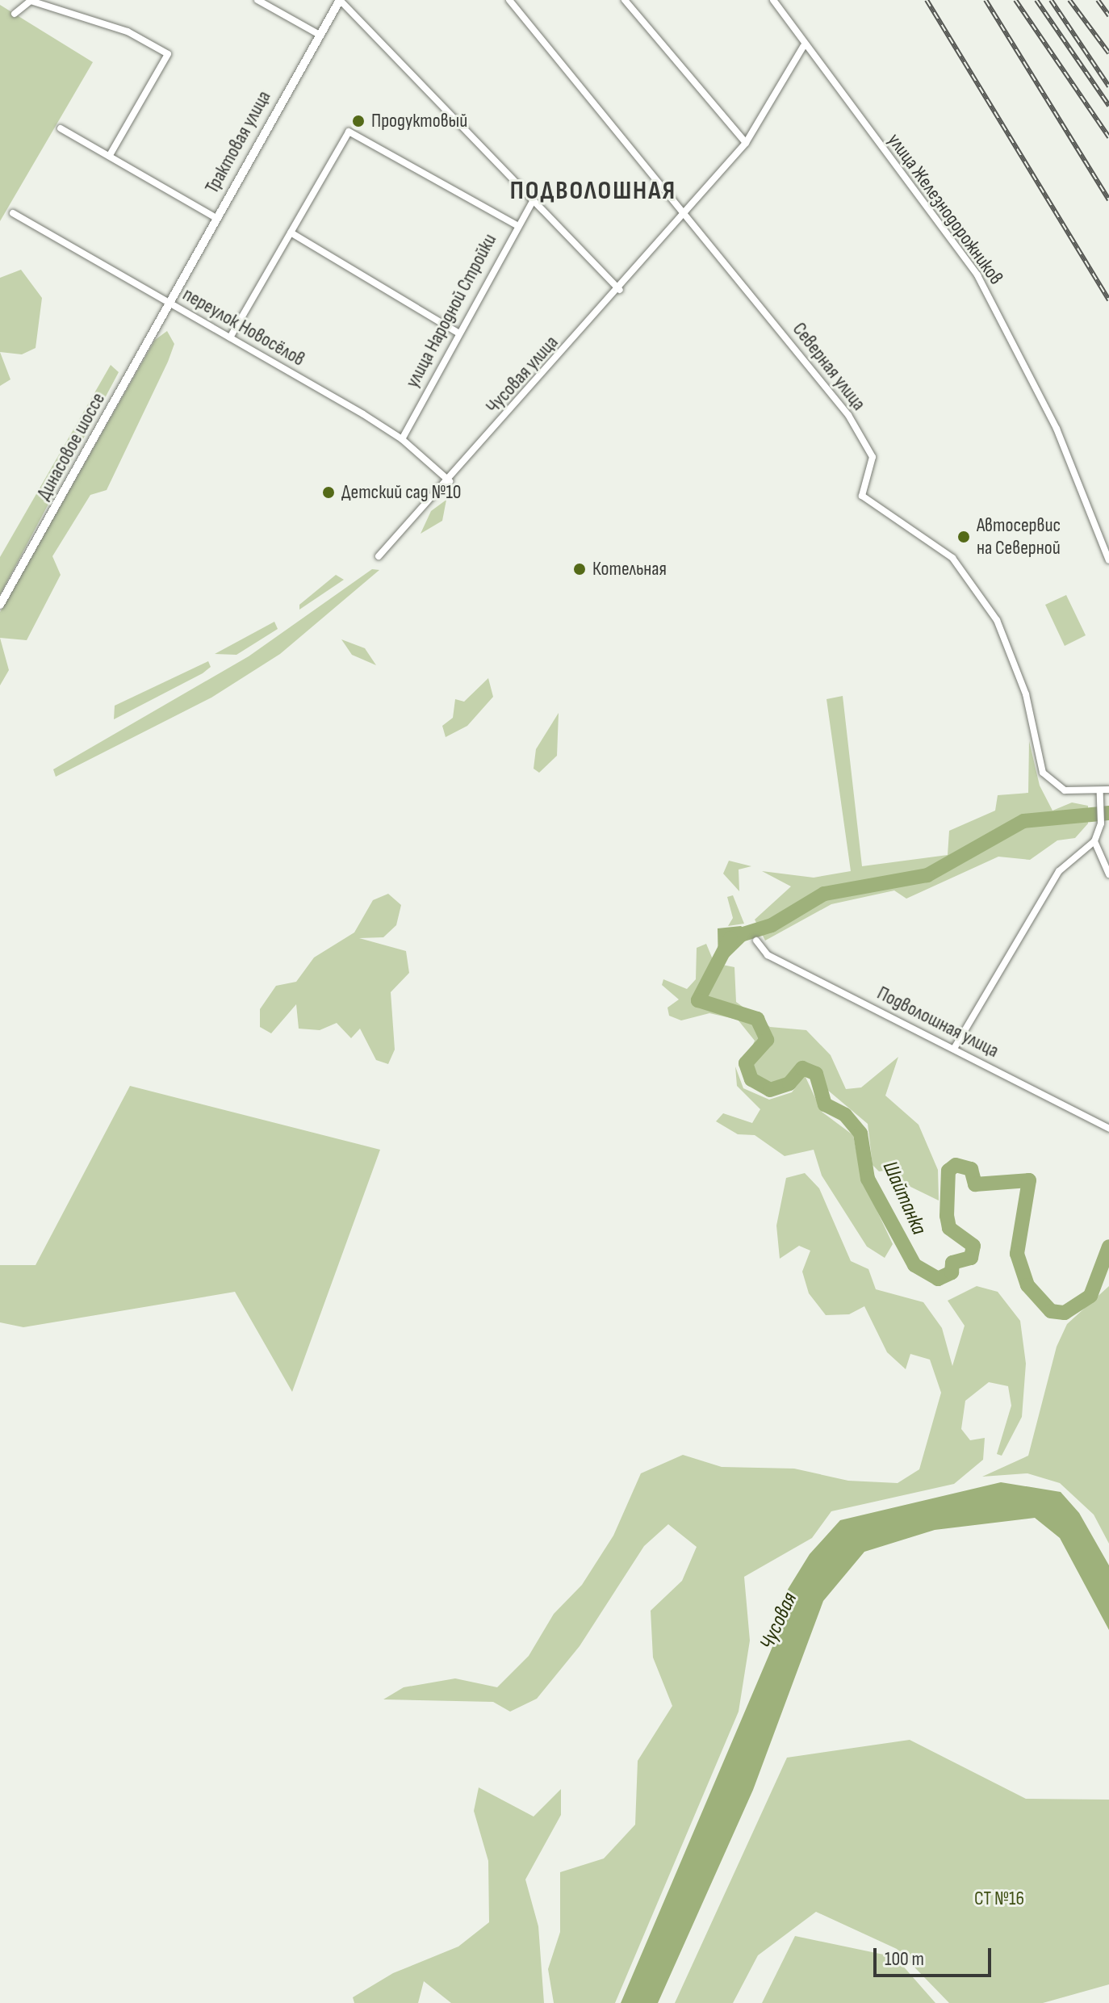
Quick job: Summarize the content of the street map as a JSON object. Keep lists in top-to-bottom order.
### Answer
{
  "streets": {
    "street": [
      "Трактовая улица",
      "улица Железнодорожников",
      "улица Народной Стройки",
      "переулок Новосёлов",
      "Северная улица",
      "Чусовая улица",
      "Динасовое шоссе",
      "Подволошная улица"
    ]
  },
  "crossings": [
    ["Трактовая улица", "переулок Новосёлов"],
    ["Трактовая улица", "Динасовое шоссе"],
    ["улица Железнодорожников", "Чусовая улица"],
    ["улица Народной Стройки", "переулок Новосёлов"],
    ["переулок Новосёлов", "Чусовая улица"],
    ["переулок Новосёлов", "Динасовое шоссе"],
    ["Северная улица", "Чусовая улица"]
  ],
  "districts": ["ПОДВОЛОШНАЯ"],
  "water": ["Шайтанка", "Чусовая"],
  "parks": ["СТ №16"],
  "places": [
    "Продуктовый",
    "Детский сад №10",
    "Автосервис на Северной",
    "Котельная"
  ],
  "scale_bar": "100 m"
}
